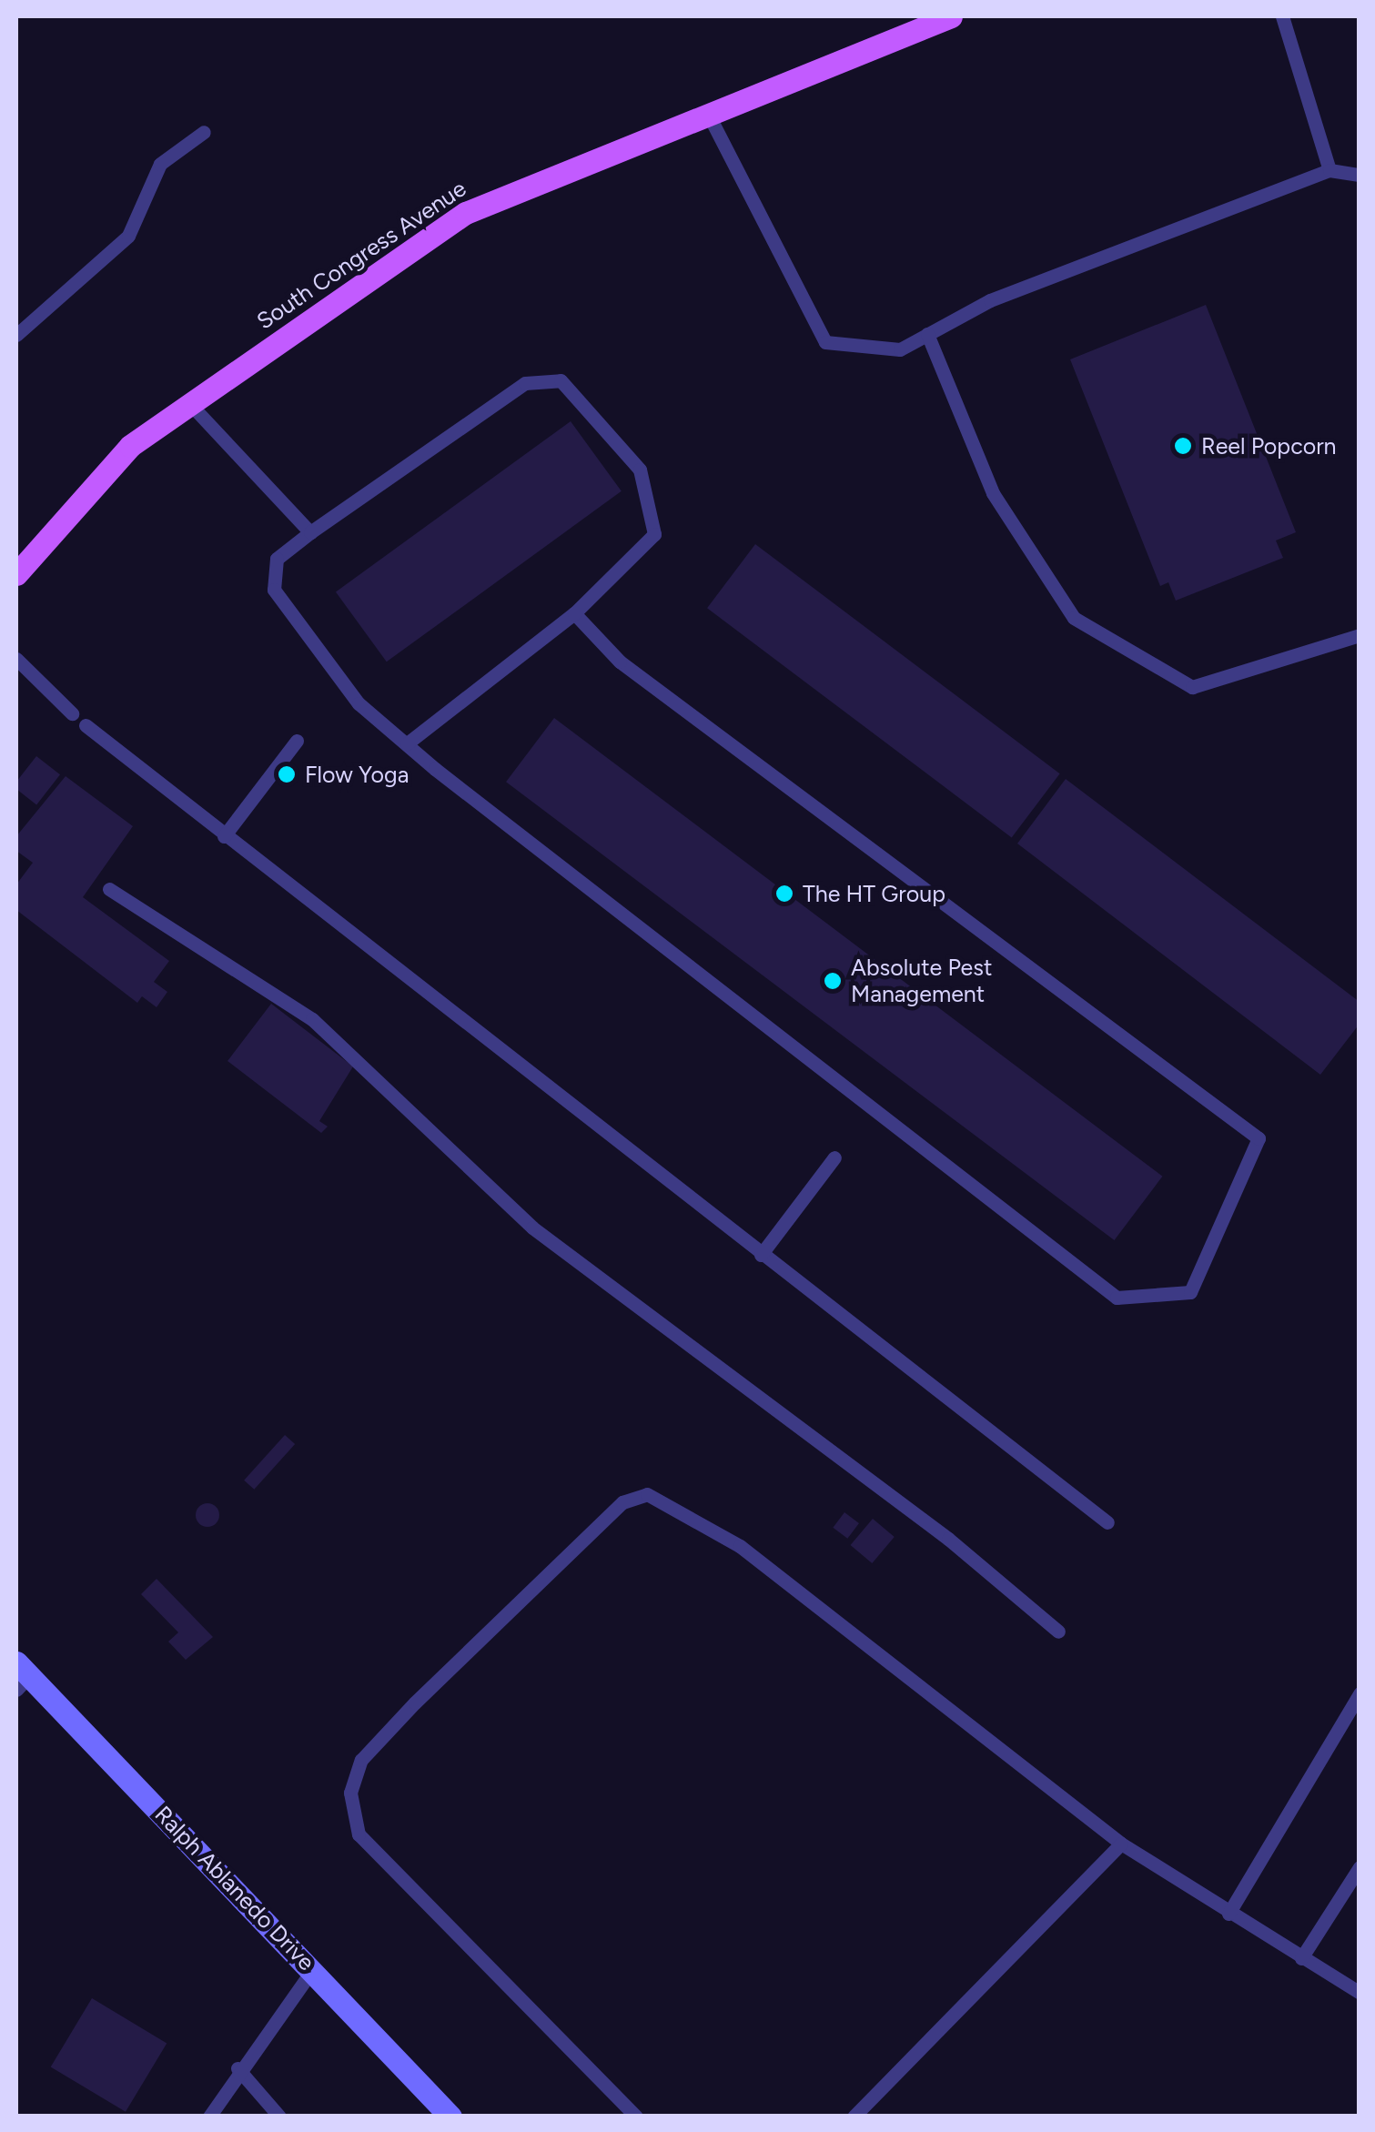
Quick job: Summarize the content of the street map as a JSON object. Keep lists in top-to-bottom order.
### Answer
{
  "streets": {
    "main road": ["South Congress Avenue"],
    "street": ["Ralph Ablanedo Drive"]
  },
  "places": [
    "Reel Popcorn",
    "Flow Yoga",
    "The HT Group",
    "Absolute Pest Management"
  ]
}
